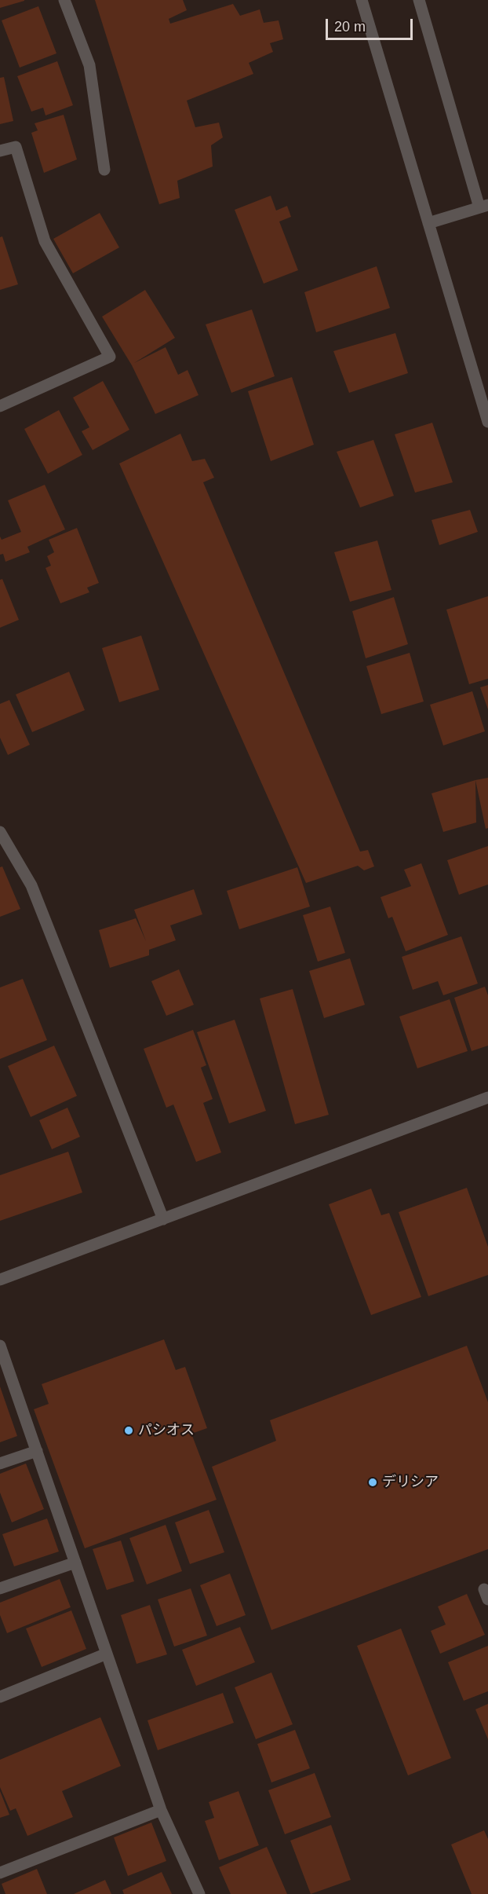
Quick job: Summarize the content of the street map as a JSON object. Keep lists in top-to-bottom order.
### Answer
{
  "places": ["パシオス", "デリシア"],
  "scale_bar": "20 m"
}
